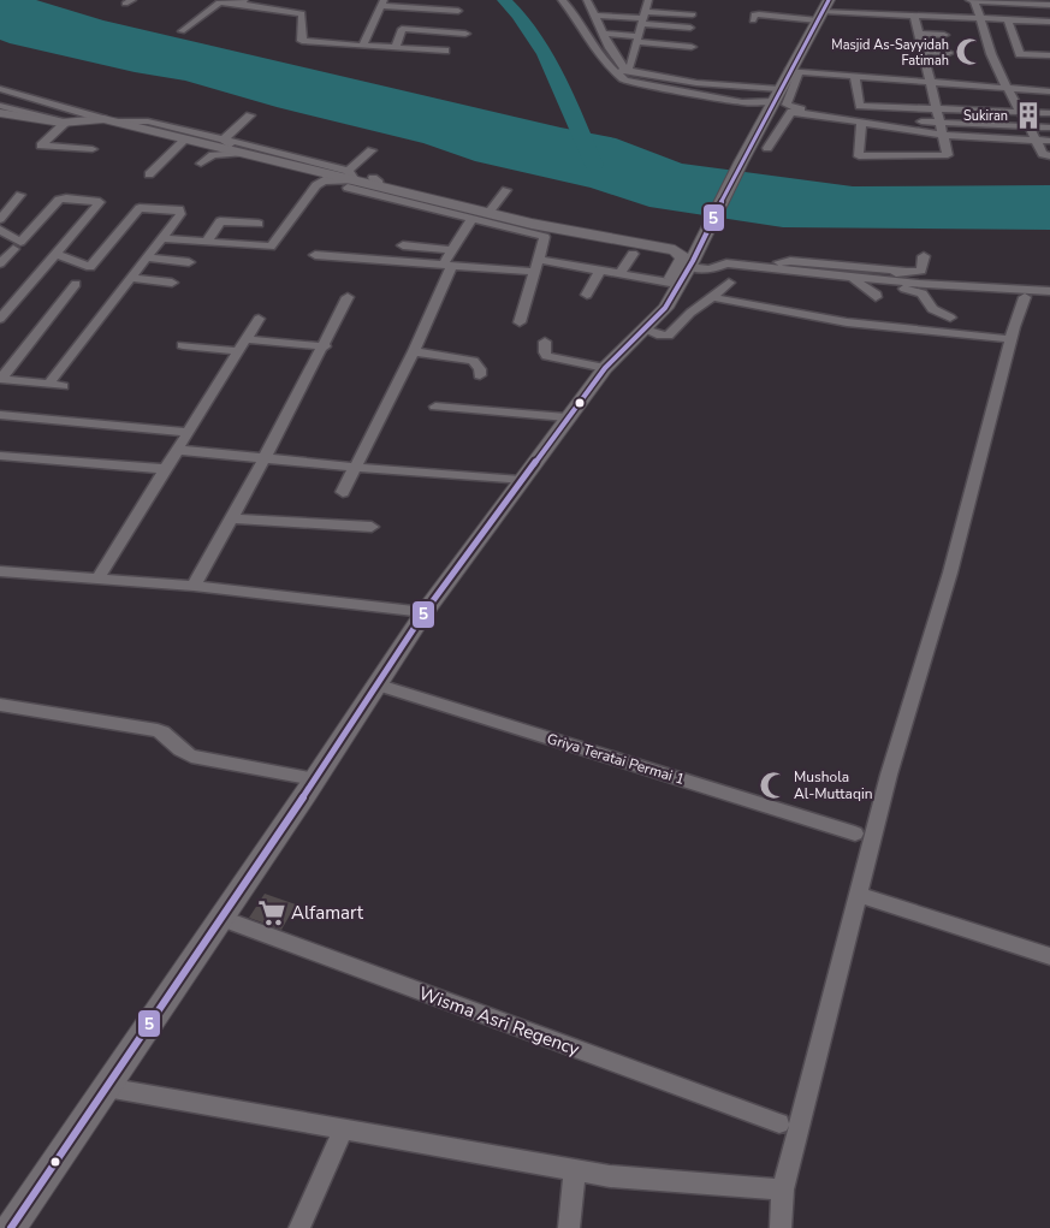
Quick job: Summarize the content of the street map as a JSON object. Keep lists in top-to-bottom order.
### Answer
{
  "streets": {
    "street": ["Griya Teratai Permai 1", "Wisma Asri Regency"]
  },
  "places": {
    "mosque": ["Masjid As-Sayyidah Fatimah", "Mushola Al-Muttaqin"],
    "building": ["Sukiran"],
    "supermarket": ["Alfamart"]
  },
  "lines": ["transit line 5"]
}
